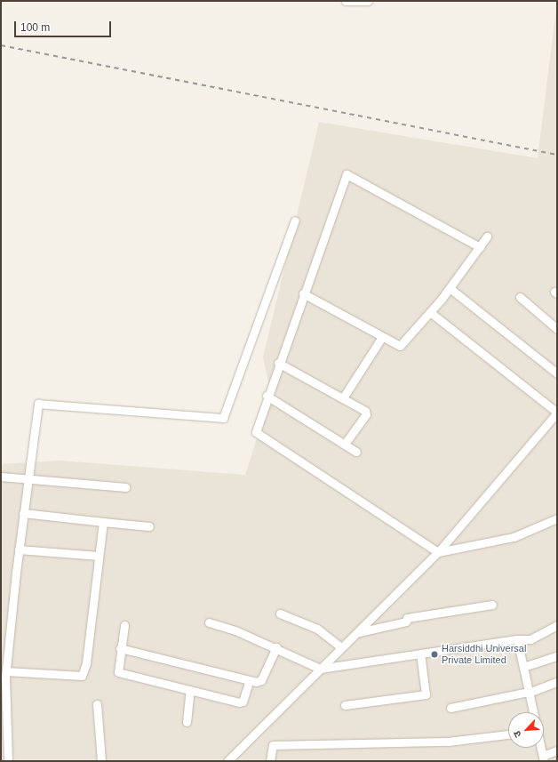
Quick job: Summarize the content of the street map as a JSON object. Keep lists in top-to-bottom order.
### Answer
{
  "places": ["Harsiddhi Universal Private Limited"],
  "scale_bar": "100 m",
  "north": "bottom left"
}
